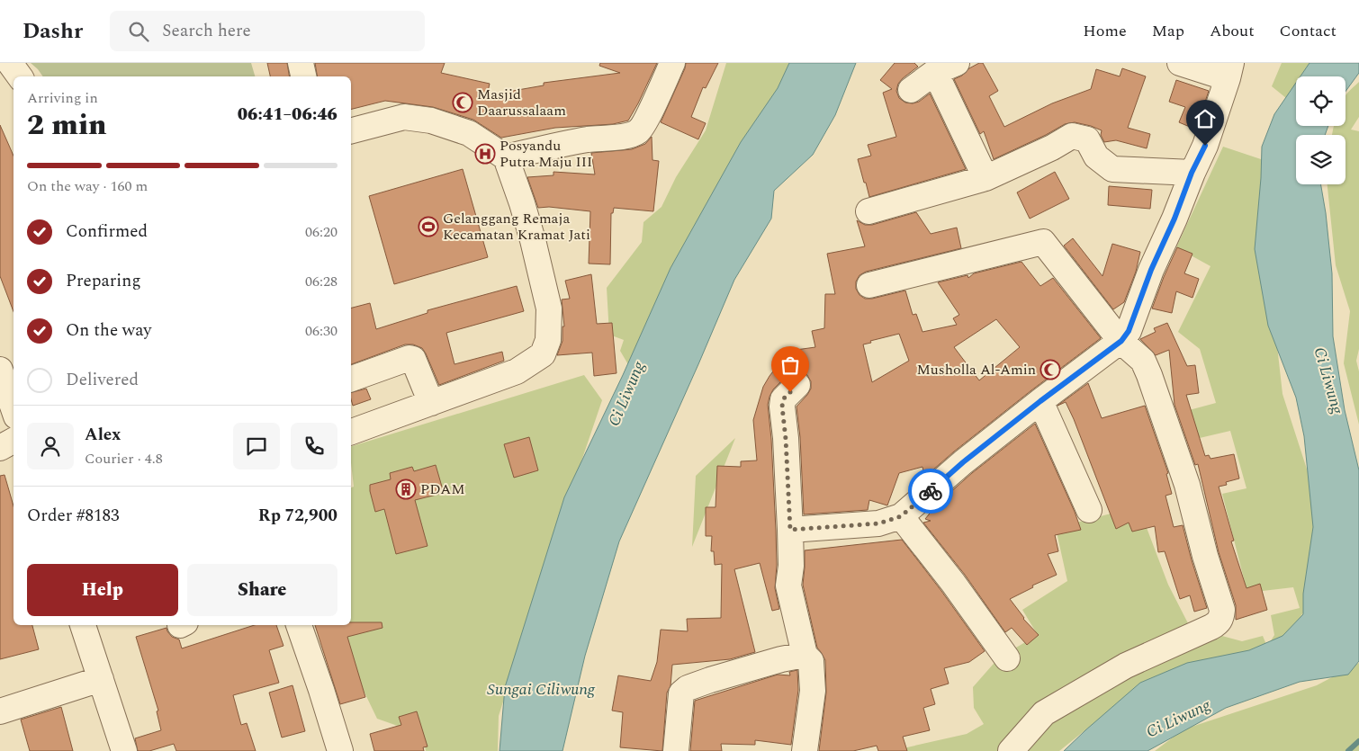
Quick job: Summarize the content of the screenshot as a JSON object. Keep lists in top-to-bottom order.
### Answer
{
  "water": ["Ci Liwung", "Sungai Ciliwung"],
  "places": {
    "mosque": ["Masjid Daarussalaam", "Musholla Al-Amin"],
    "hospital": ["Posyandu Putra Maju III"],
    "sports": ["Gelanggang Remaja Kecamatan Kramat Jati"],
    "building": ["PDAM"]
  },
  "page": {
    "header": "Dashr",
    "search": "Search here",
    "nav": [
      "Home",
      "Map",
      "About",
      "Contact"
    ],
    "heading": ["2 min", "Arriving in", "06:41–06:46"],
    "panel": [
      "Alex",
      "Courier · 4.8",
      "Order #8183",
      "Rp 72,900"
    ],
    "bar": "On the way · 160 m",
    "list": [
      ["Confirmed", "06:20"],
      ["Preparing", "06:28"],
      ["On the way", "06:30"],
      "Delivered"
    ],
    "buttons": ["Help", "Share"]
  }
}
